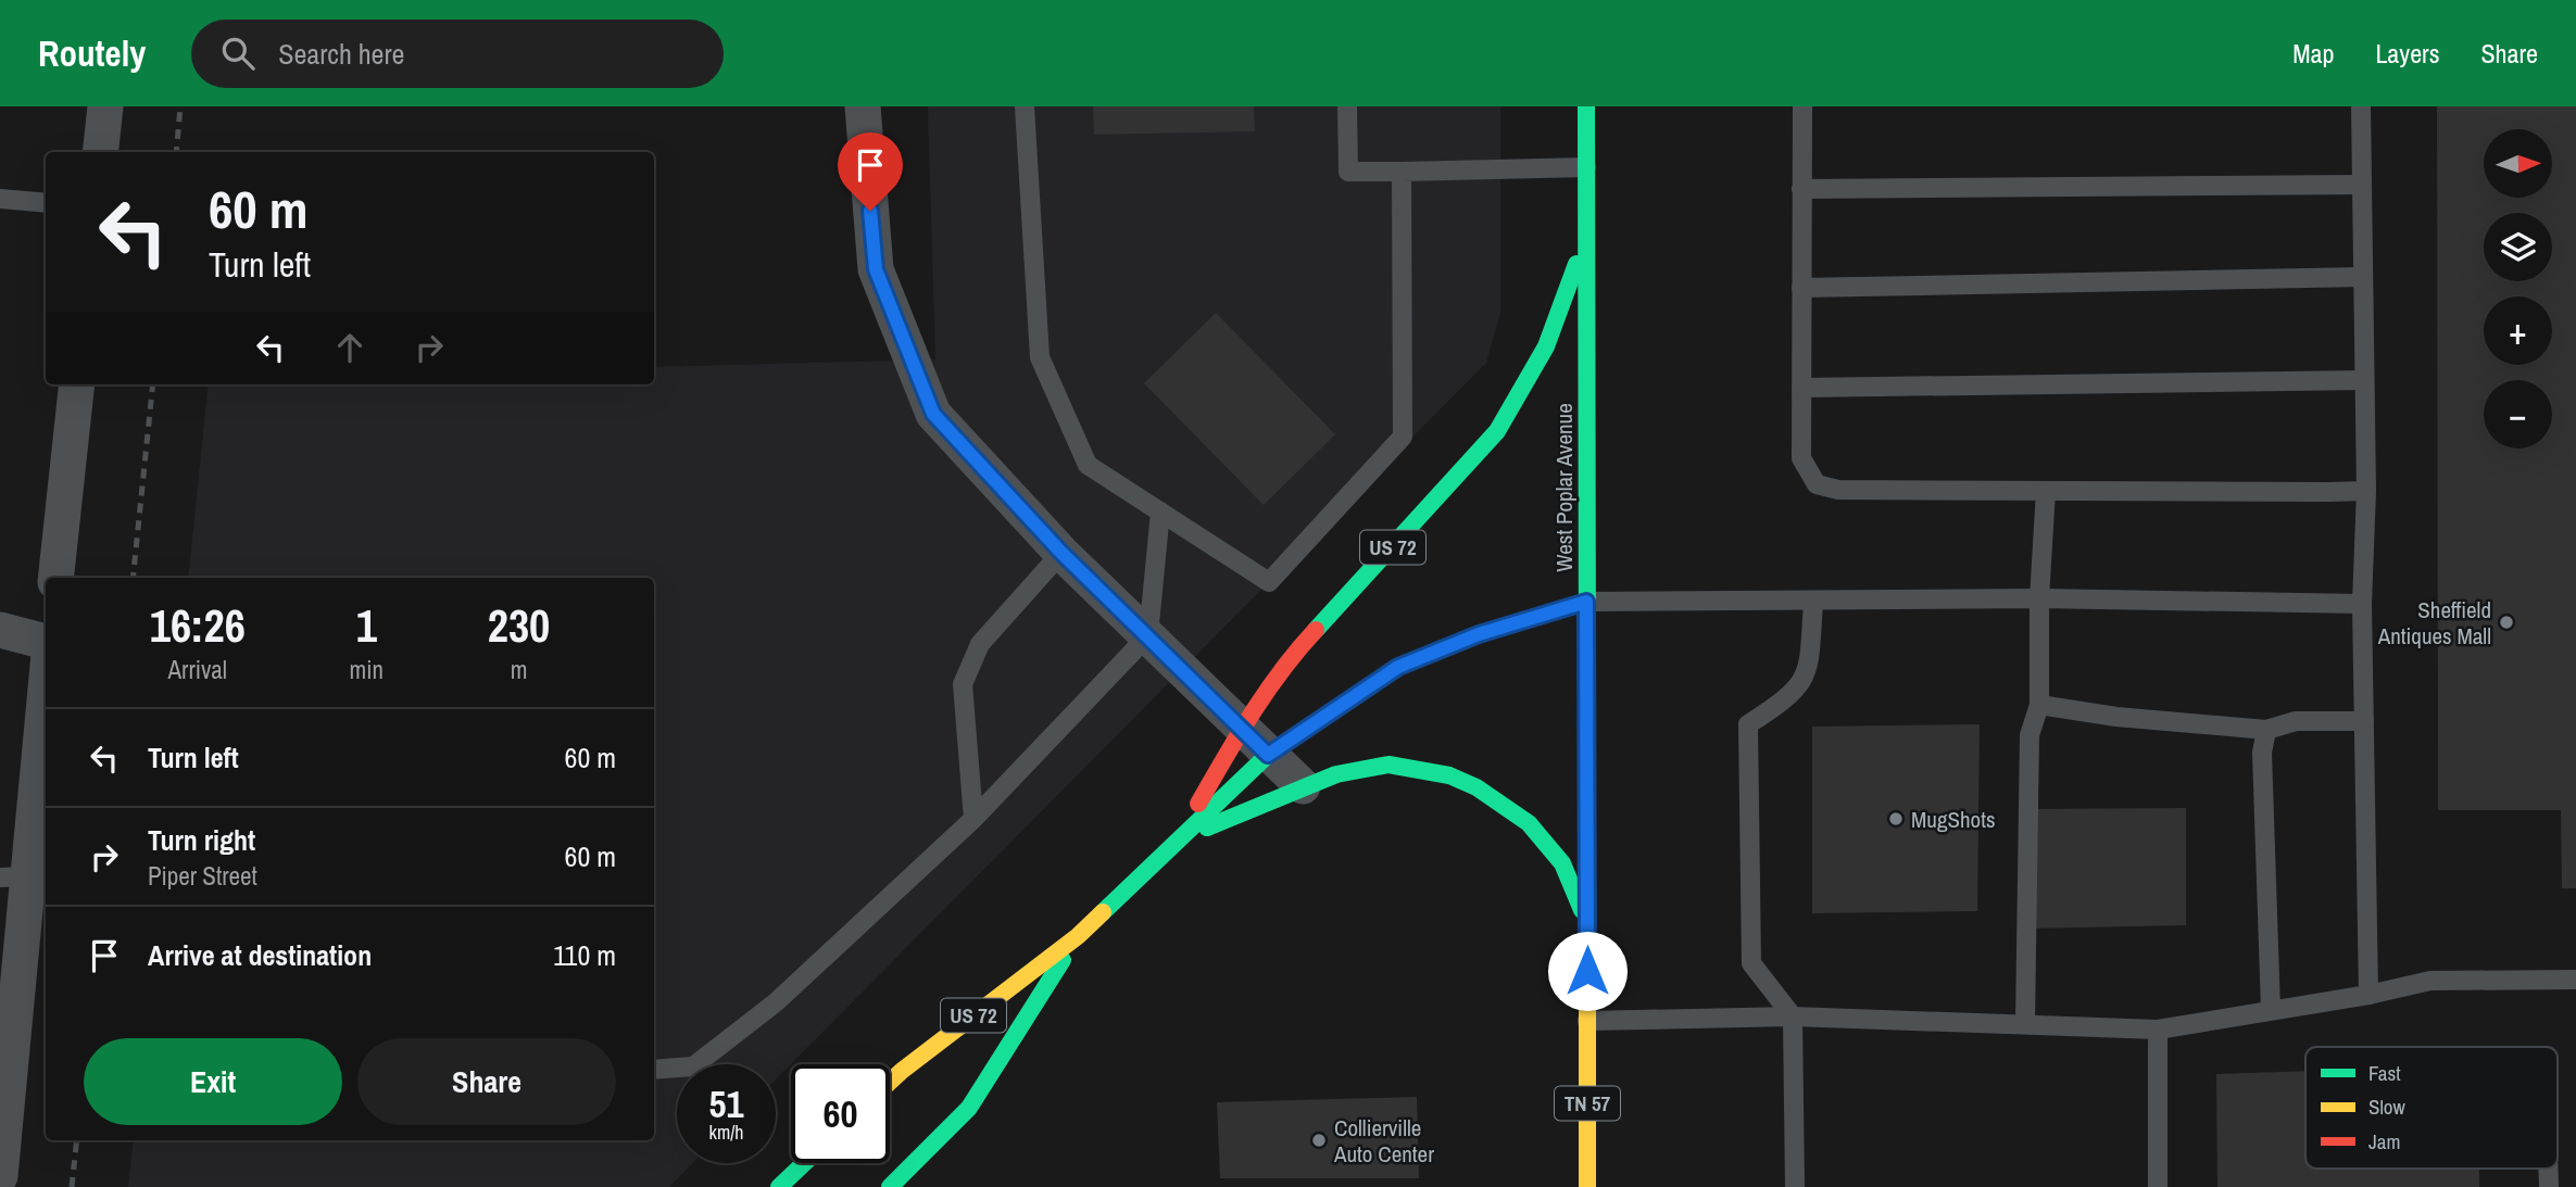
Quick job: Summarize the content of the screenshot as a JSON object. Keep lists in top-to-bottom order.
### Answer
{
  "streets": {
    "main road": ["West Poplar Avenue", "US 72", "TN 57"]
  },
  "crossings": [
    ["West Poplar Avenue", "US 72"]
  ],
  "places": ["Sheffield Antiques Mall", "MugShots", "Collierville Auto Center"],
  "legend": ["Fast", "Slow", "Jam"],
  "north": "right",
  "page": {
    "header": "Routely",
    "search": "Search here",
    "nav": ["Map", "Layers", "Share"],
    "map_buttons": ["+", "−"],
    "turn": ["60 m", "Turn left"],
    "eta": [
      "16:26",
      "Arrival",
      "1",
      "min",
      "230",
      "m"
    ],
    "list": [
      {
        "name": "Turn left",
        "value": "60 m"
      },
      {
        "name": "Turn right",
        "note": "Piper Street",
        "value": "60 m"
      },
      {
        "name": "Arrive at destination",
        "value": "110 m"
      }
    ],
    "buttons": ["Exit", "Share"],
    "speed": "51 km/h",
    "limit": "60"
  }
}
